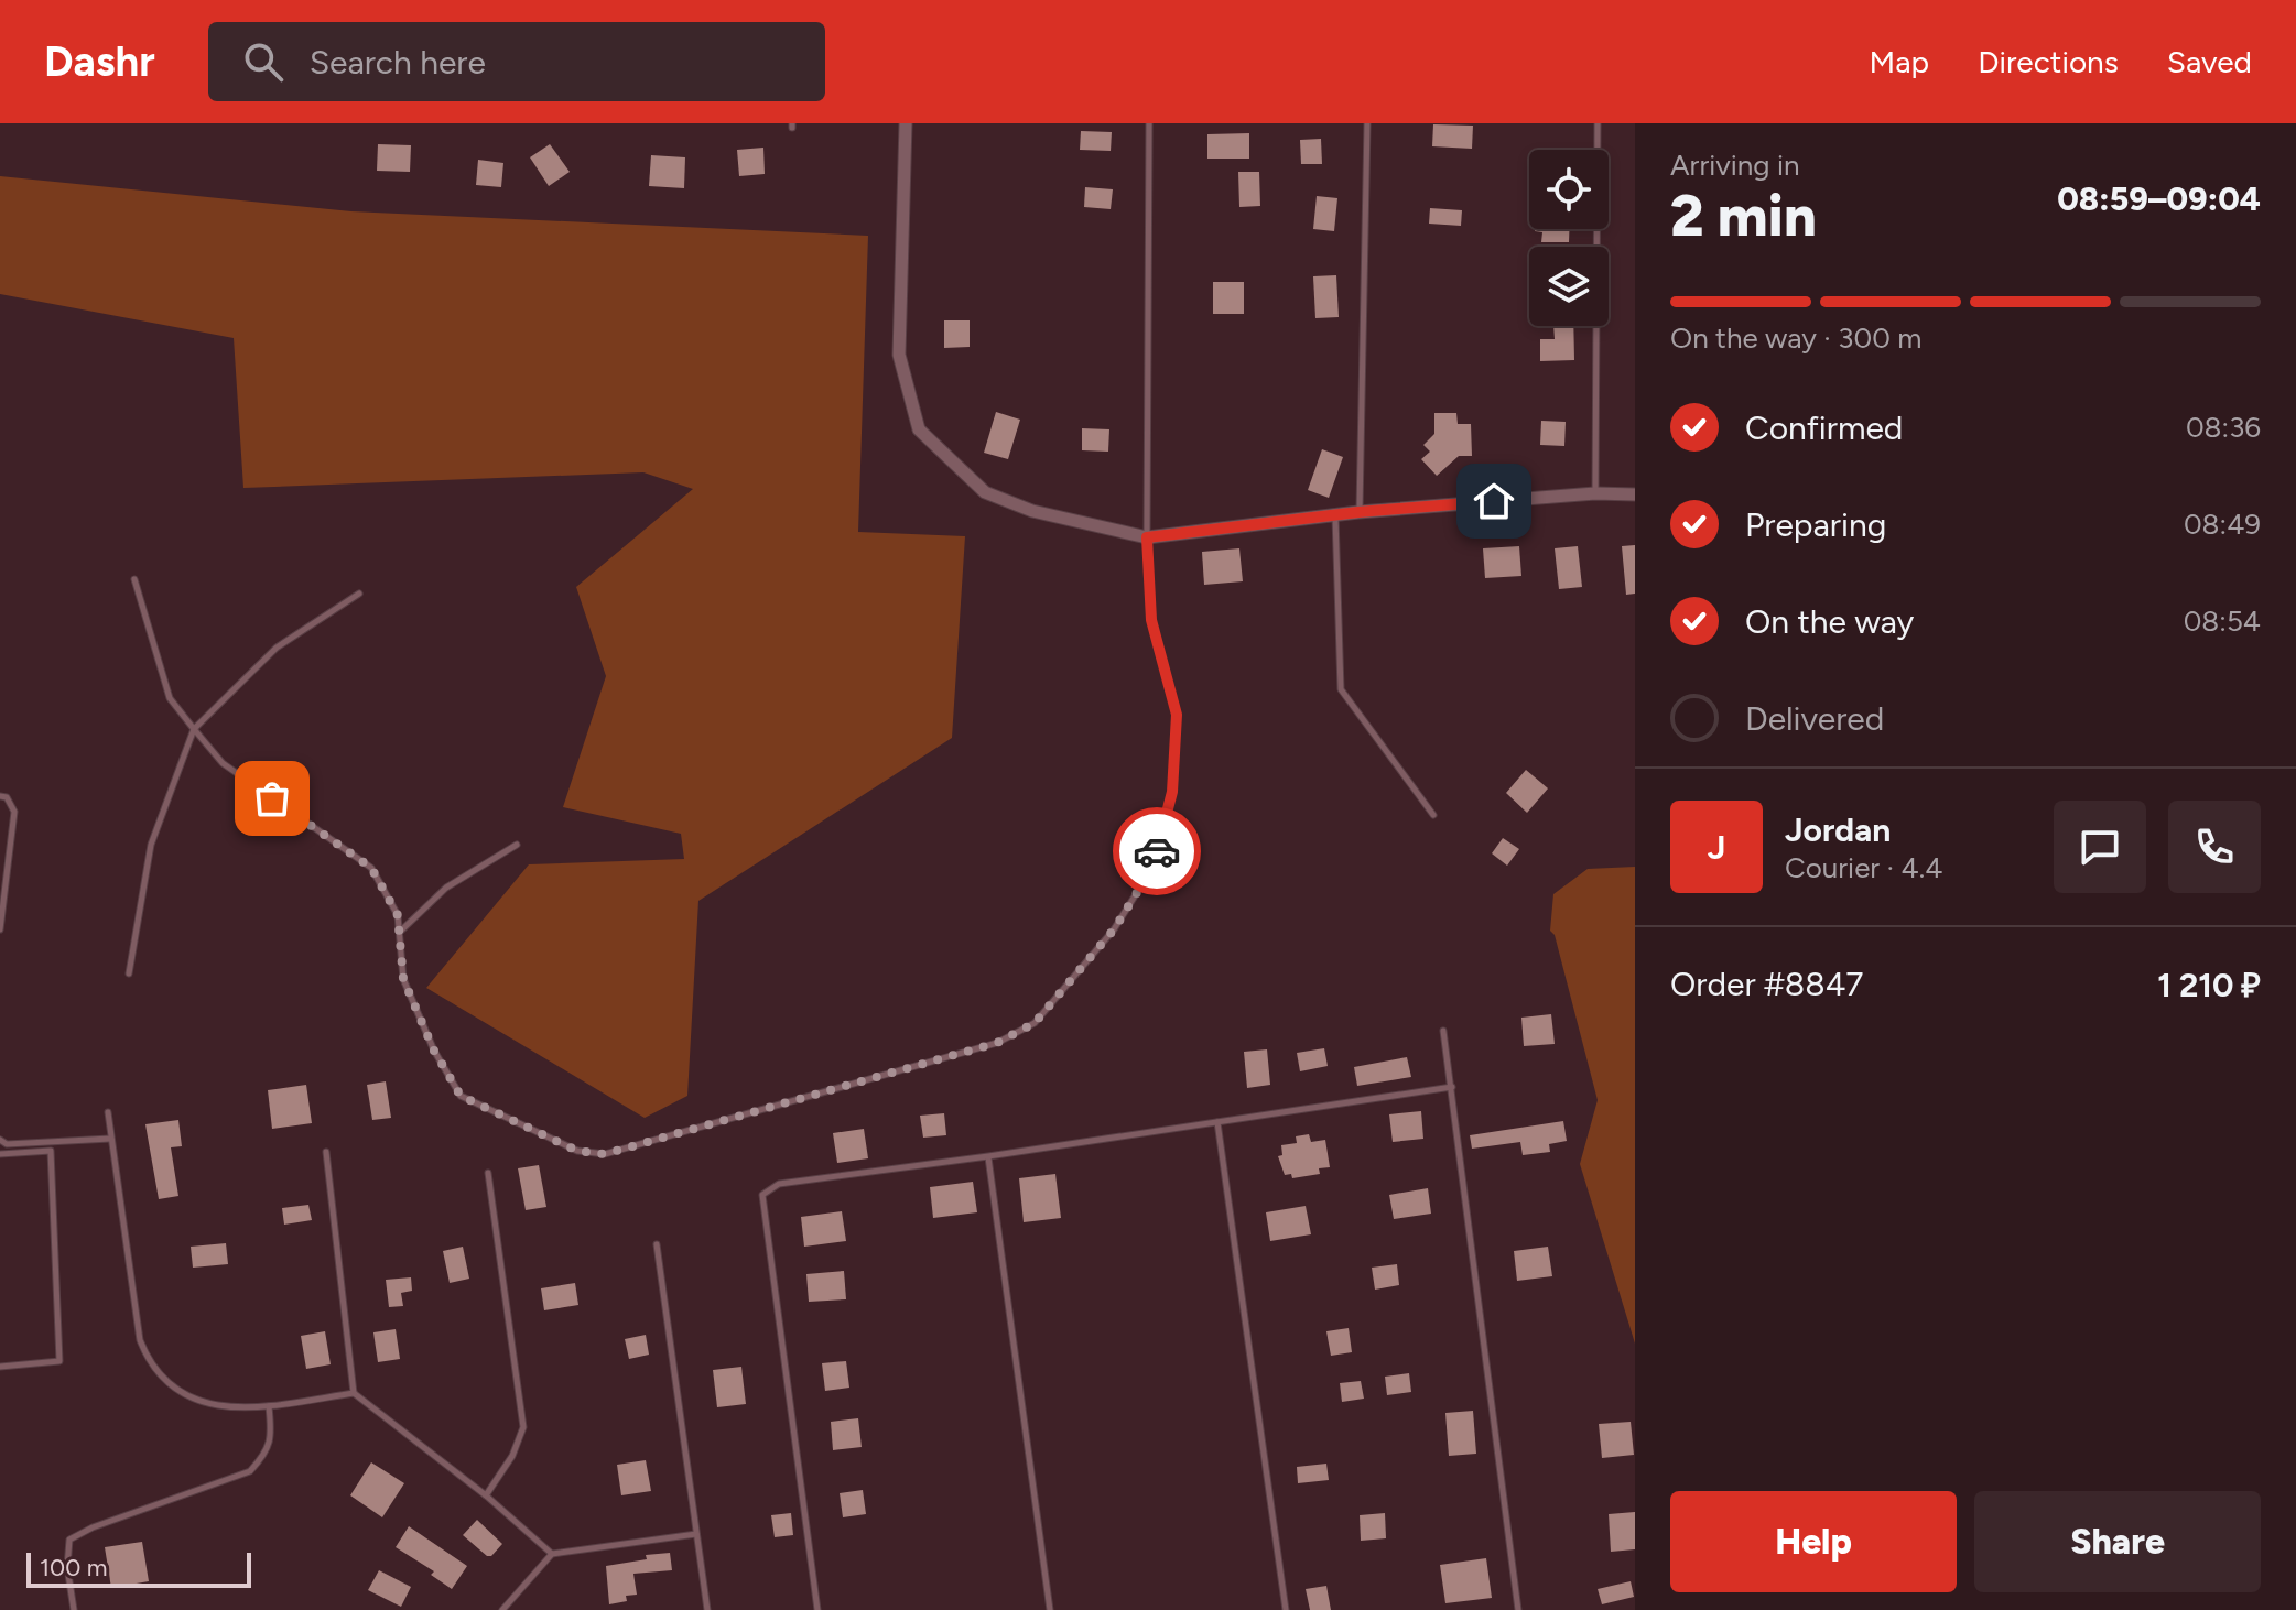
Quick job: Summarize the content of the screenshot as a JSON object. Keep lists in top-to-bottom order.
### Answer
{
  "scale_bar": "100 m",
  "page": {
    "header": "Dashr",
    "search": "Search here",
    "nav": ["Map", "Directions", "Saved"],
    "heading": ["2 min", "Arriving in", "08:59–09:04"],
    "panel": [
      "Jordan",
      "Courier · 4.4",
      "Order #8847",
      "1 210 ₽"
    ],
    "bar": "On the way · 300 m",
    "list": [
      ["Confirmed", "08:36"],
      ["Preparing", "08:49"],
      ["On the way", "08:54"],
      "Delivered"
    ],
    "round": "J",
    "buttons": ["Help", "Share"],
    "scale": "100 m"
  }
}
